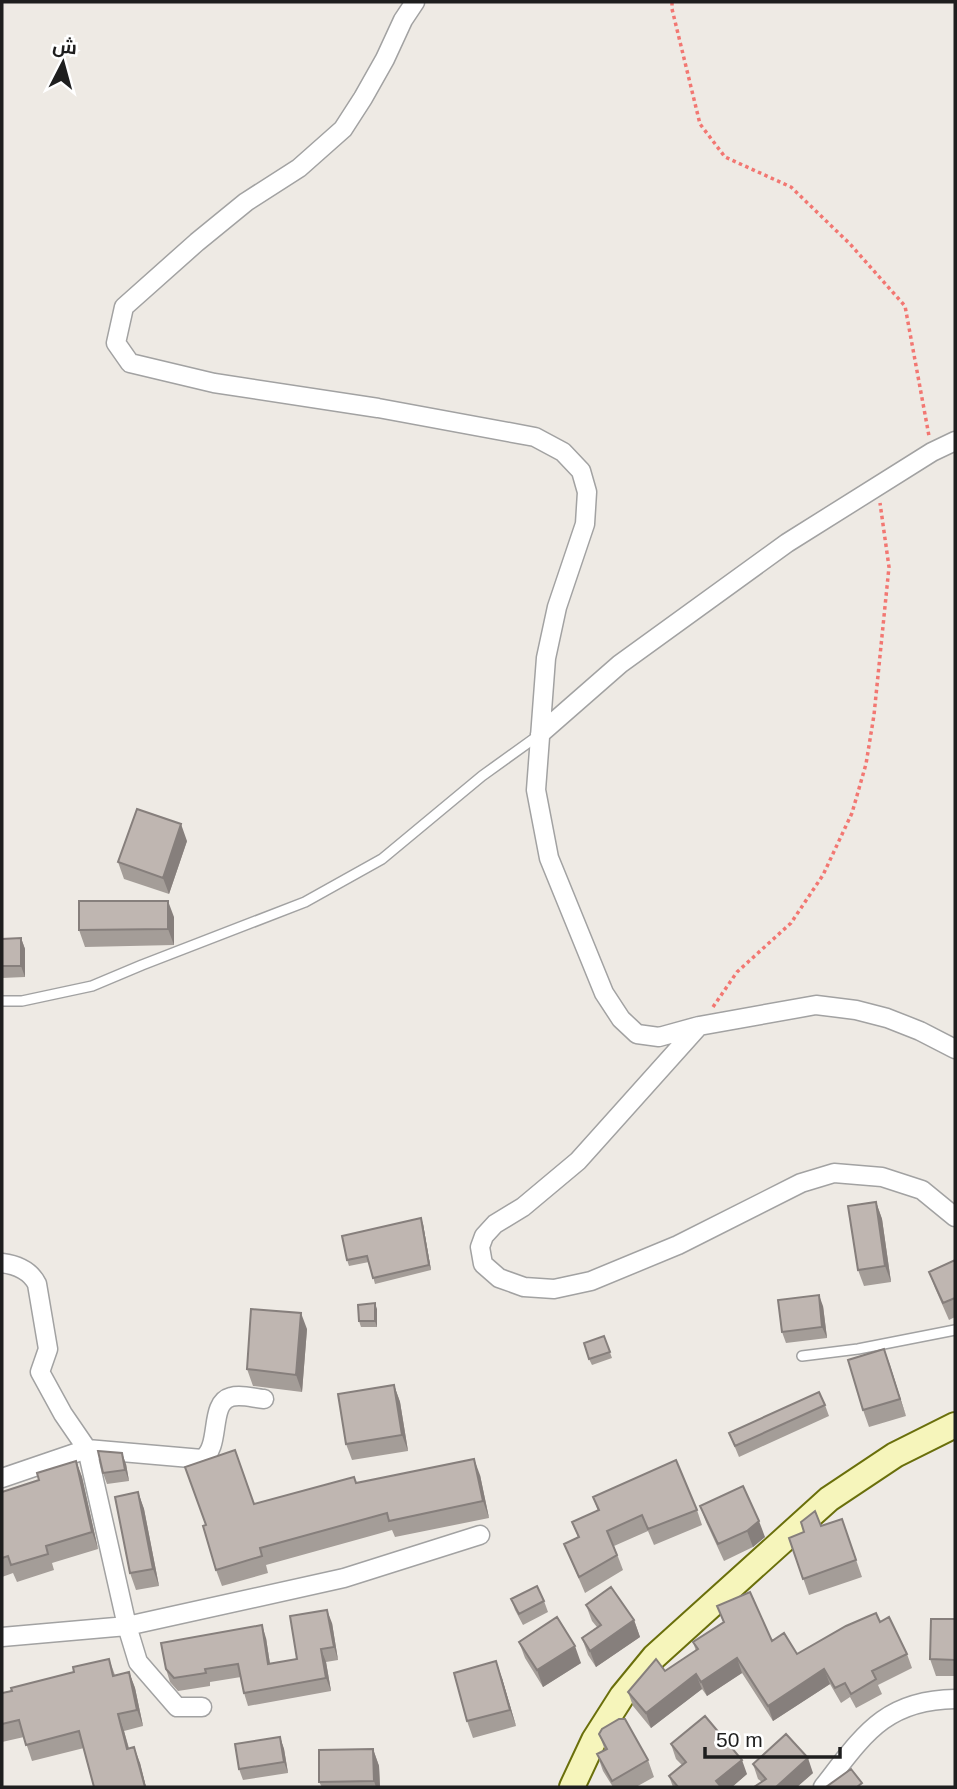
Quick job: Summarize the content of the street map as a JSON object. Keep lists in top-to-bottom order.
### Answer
{
  "scale_bar": "50 m",
  "north": "top"
}
